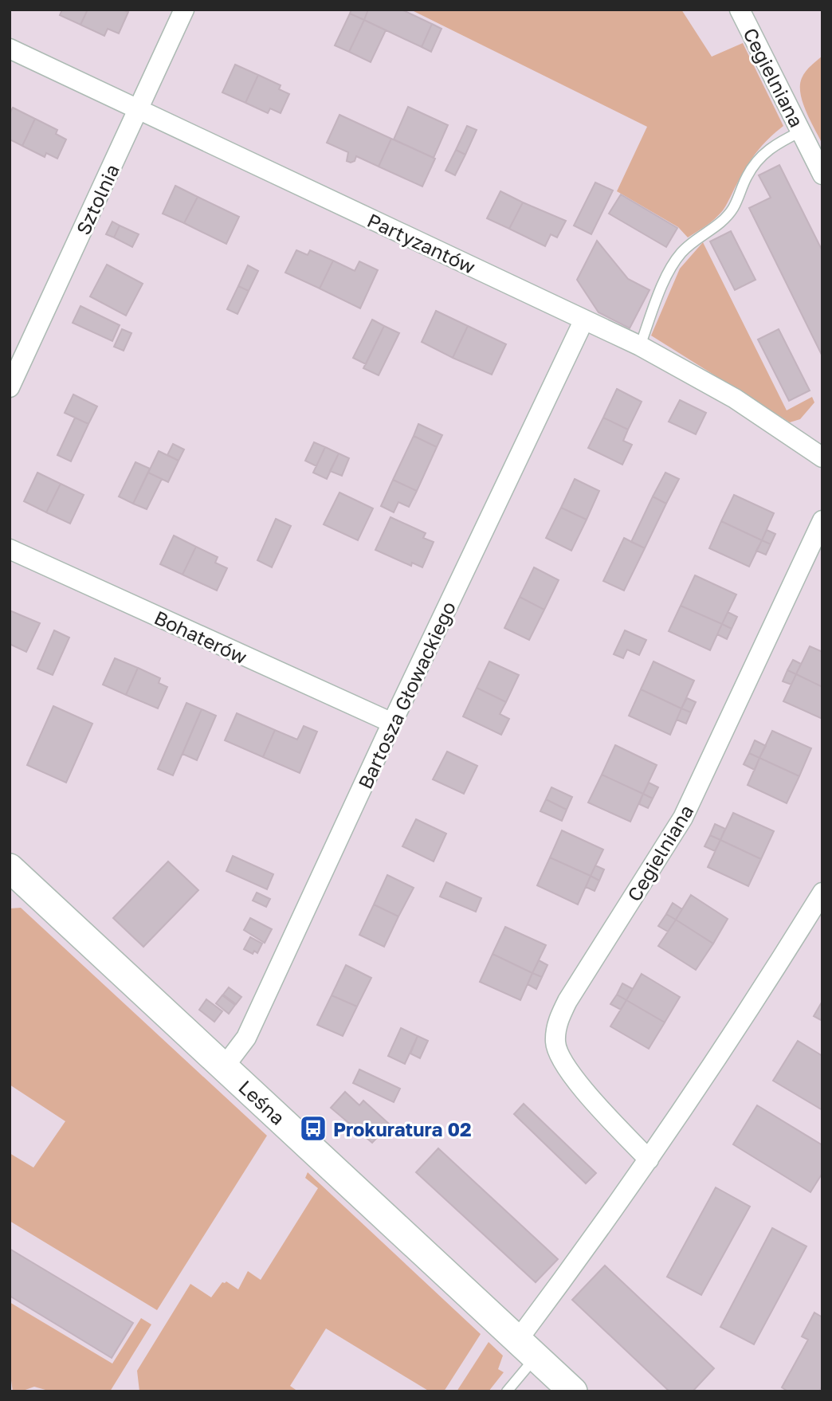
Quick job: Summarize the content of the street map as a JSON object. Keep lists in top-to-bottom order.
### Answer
{
  "streets": {
    "street": [
      "Cegielniana",
      "Sztolnia",
      "Partyzantów",
      "Bohaterów",
      "Bartosza Głowackiego",
      "Leśna"
    ]
  },
  "crossings": [
    ["Sztolnia", "Partyzantów"],
    ["Partyzantów", "Bartosza Głowackiego"],
    ["Bohaterów", "Bartosza Głowackiego"],
    ["Bartosza Głowackiego", "Leśna"]
  ],
  "places": {
    "bus stop": ["Prokuratura 02"]
  }
}
